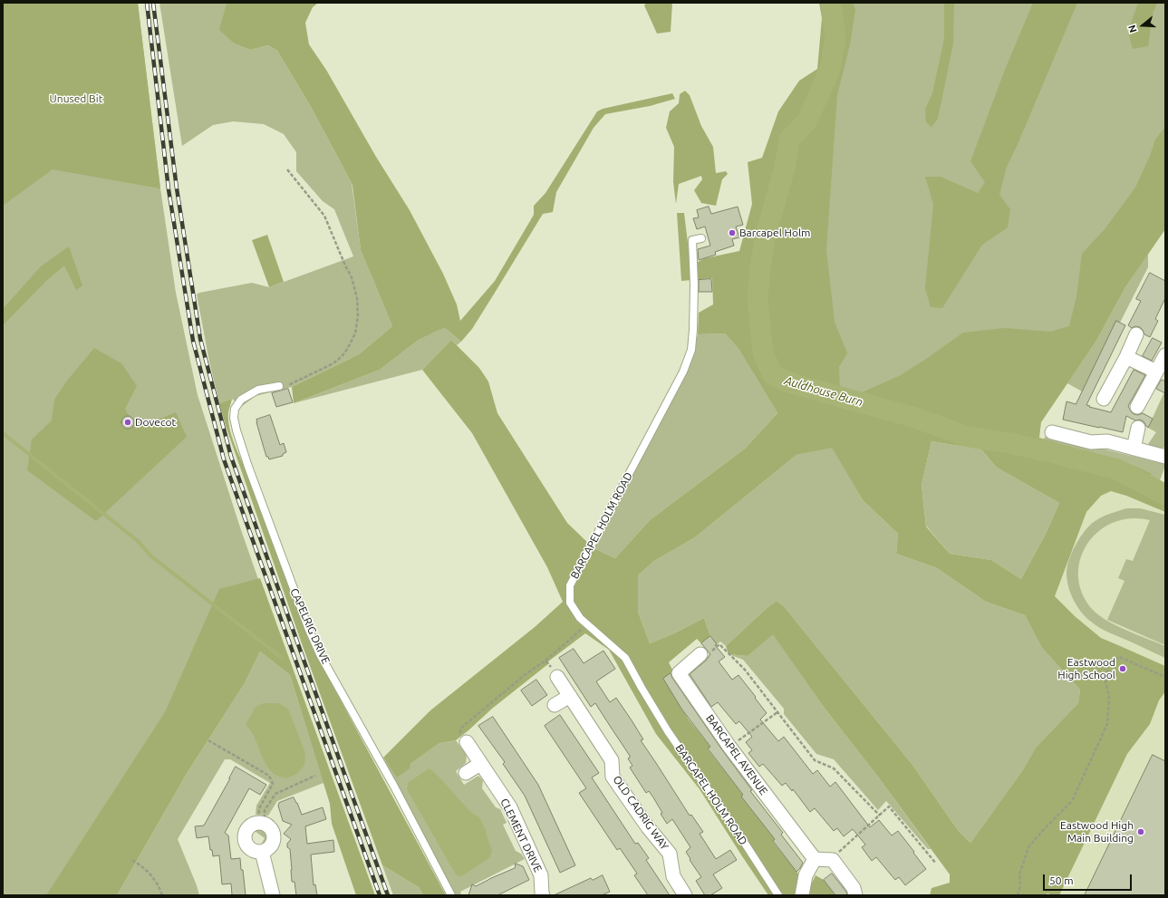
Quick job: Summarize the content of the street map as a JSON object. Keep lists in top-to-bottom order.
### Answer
{
  "streets": {
    "street": ["BARCAPEL AVENUE", "OLD CADRIG WAY", "CLEMENT DRIVE"],
    "lane": ["BARCAPEL HOLM ROAD", "CAPELRIG DRIVE"]
  },
  "water": ["Auldhouse Burn"],
  "parks": ["Unused Bit"],
  "places": [
    "Barcapel Holm",
    "Dovecot",
    "Eastwood High School",
    "Eastwood High Main Building"
  ],
  "scale_bar": "50 m",
  "north": "left"
}
